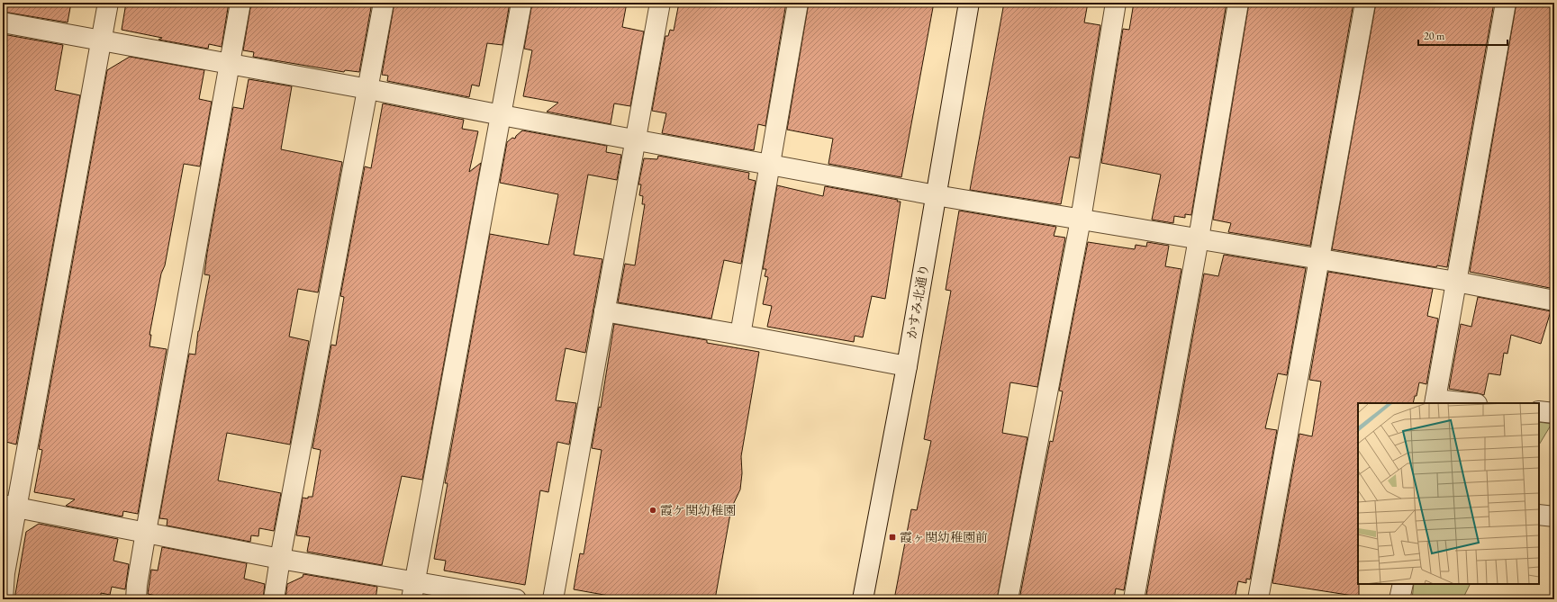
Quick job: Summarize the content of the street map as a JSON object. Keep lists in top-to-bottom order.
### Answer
{
  "streets": {
    "street": ["かすみ北通り"]
  },
  "places": {
    "other": ["霞ケ関幼稚園"],
    "transit": ["霞ヶ関幼稚園前"]
  },
  "scale_bar": "20 m"
}
